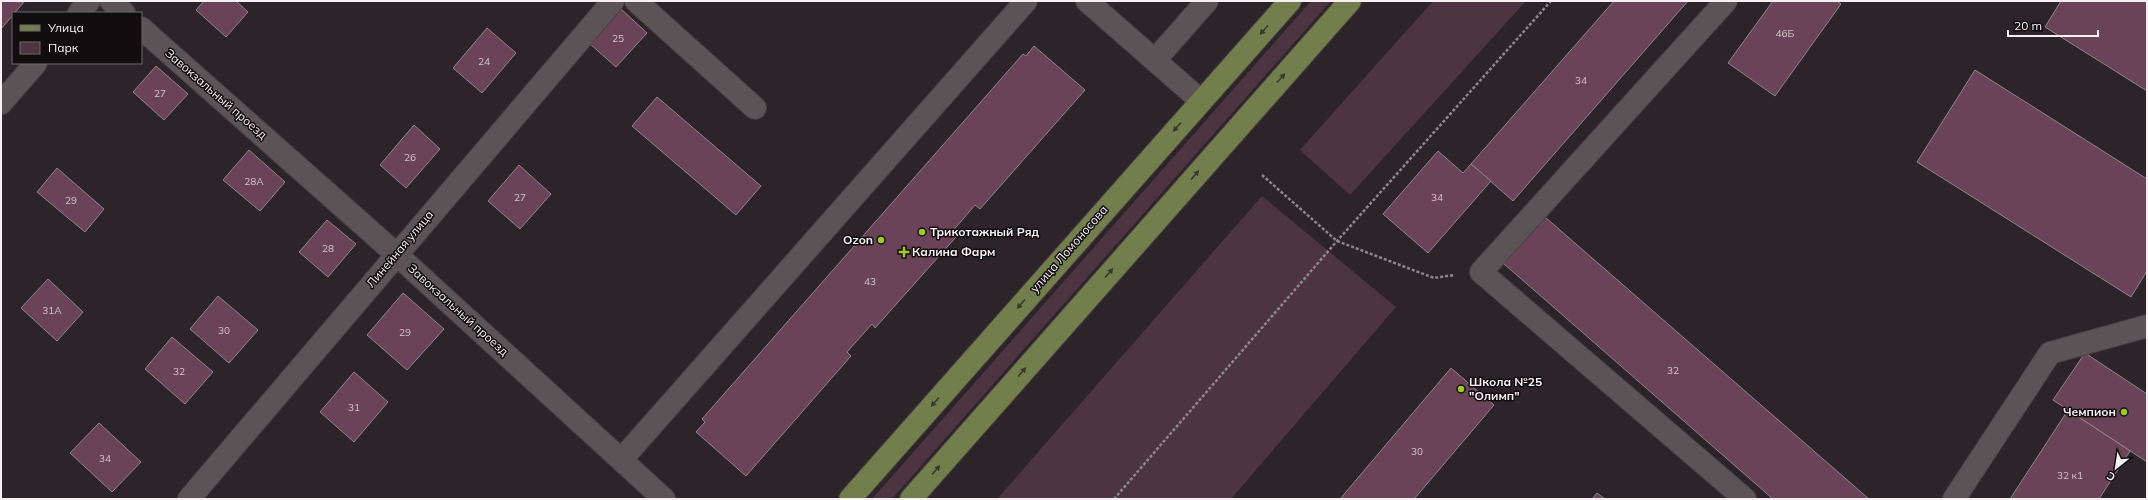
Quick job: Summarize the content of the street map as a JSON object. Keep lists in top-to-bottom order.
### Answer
{
  "streets": {
    "main road": ["улица Ломоносова"],
    "street": ["Завокзальный проезд", "Линейная улица"]
  },
  "crossings": [
    ["Завокзальный проезд", "Линейная улица"]
  ],
  "places": {
    "other": [
      "Трикотажный Ряд",
      "Ozon",
      "Школа №25 \"Олимп\"",
      "Чемпион"
    ],
    "health": ["Калина Фарм"]
  },
  "house_numbers": [
    "46Б",
    "25",
    "24",
    "34",
    "27",
    "26",
    "28А",
    "27",
    "34",
    "29",
    "28",
    "43",
    "31А",
    "30",
    "29",
    "32",
    "32",
    "31",
    "30",
    "34",
    "32 к1"
  ],
  "legend": ["Улица", "Парк"],
  "scale_bar": "20 m",
  "north": "bottom left"
}
